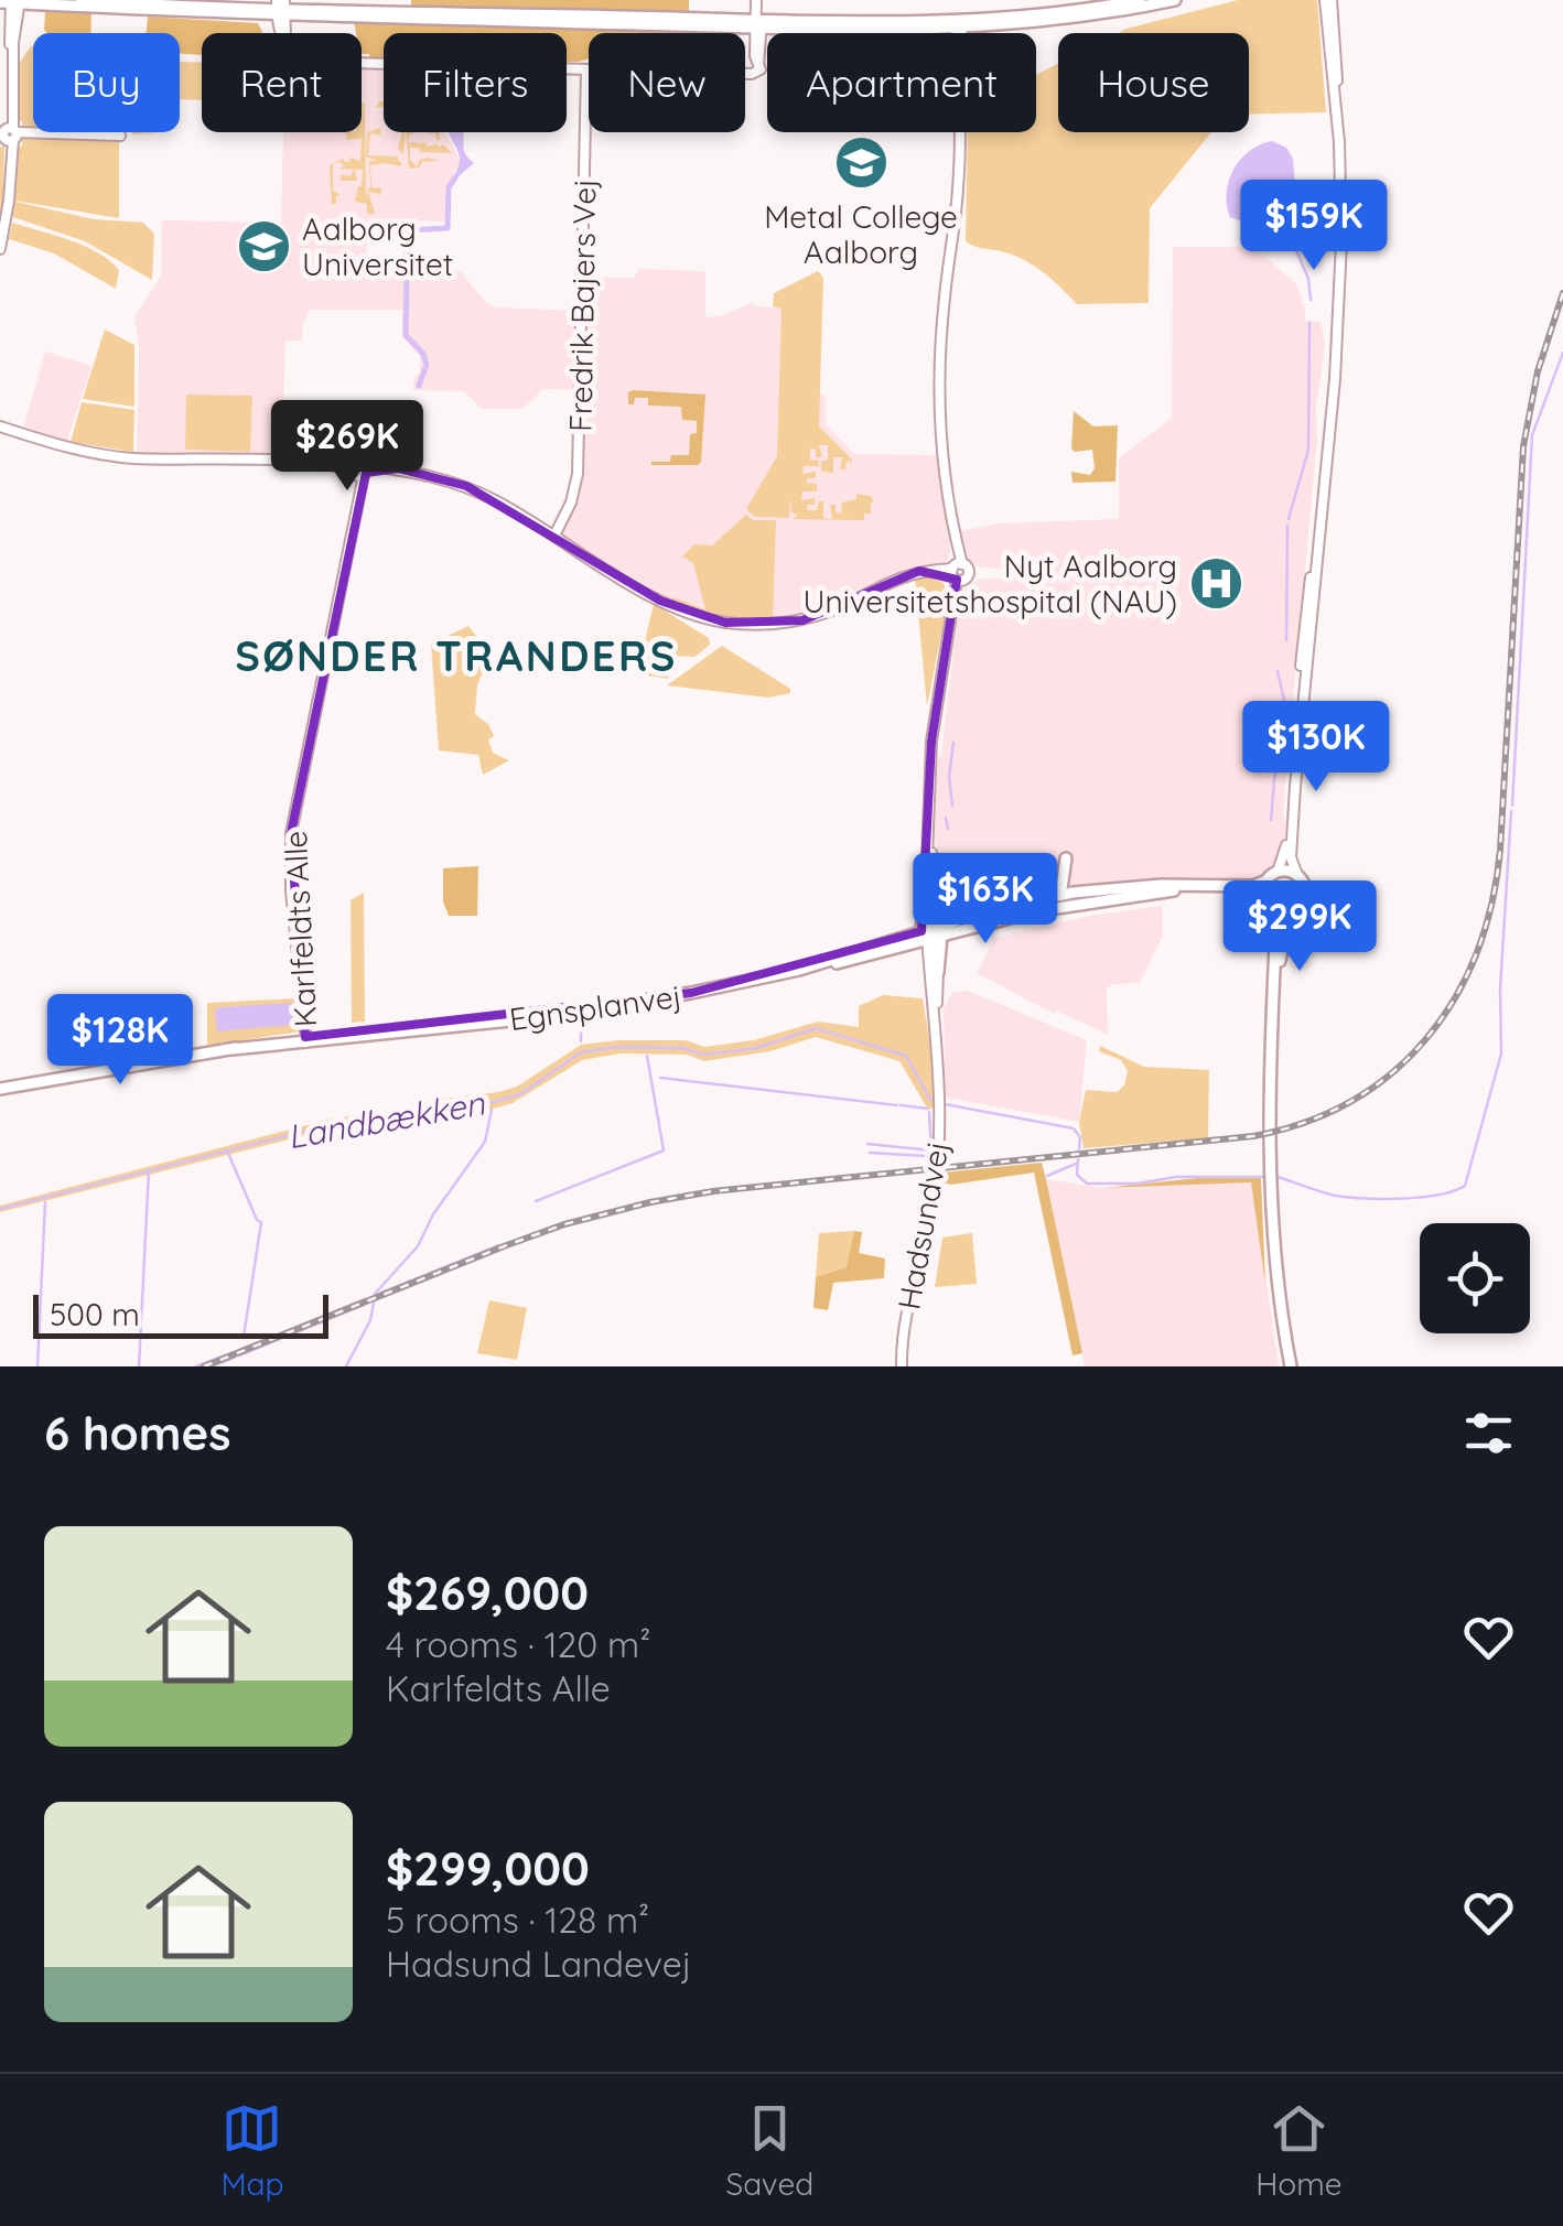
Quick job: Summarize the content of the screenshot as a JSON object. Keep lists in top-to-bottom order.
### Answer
{
  "streets": {
    "main road": ["Egnsplanvej"],
    "street": ["Fredrik Bajers Vej", "Karlfeldts Alle", "Hadsundvej"]
  },
  "crossings": [
    ["Karlfeldts Alle", "Egnsplanvej"],
    ["Egnsplanvej", "Hadsundvej"]
  ],
  "districts": ["SØNDER TRANDERS"],
  "water": ["Landbækken"],
  "places": {
    "school or university": ["Metal College Aalborg", "Aalborg Universitet"],
    "hospital": ["Nyt Aalborg Universitetshospital (NAU)"]
  },
  "scale_bar": "500 m",
  "page": {
    "chip": [
      "Buy",
      "Rent",
      "Filters",
      "New",
      "Apartment",
      "House"
    ],
    "price": [
      "$159K",
      "$269K",
      "$130K",
      "$163K",
      "$299K",
      "$128K"
    ],
    "scale": "500 m",
    "heading": "6 homes",
    "list": [
      {
        "name": "$269,000",
        "note": "4 rooms · 120 m² · Karlfeldts Alle"
      },
      {
        "name": "$299,000",
        "note": "5 rooms · 128 m² · Hadsund Landevej"
      }
    ],
    "tabs": ["Map", "Saved", "Home"]
  }
}
